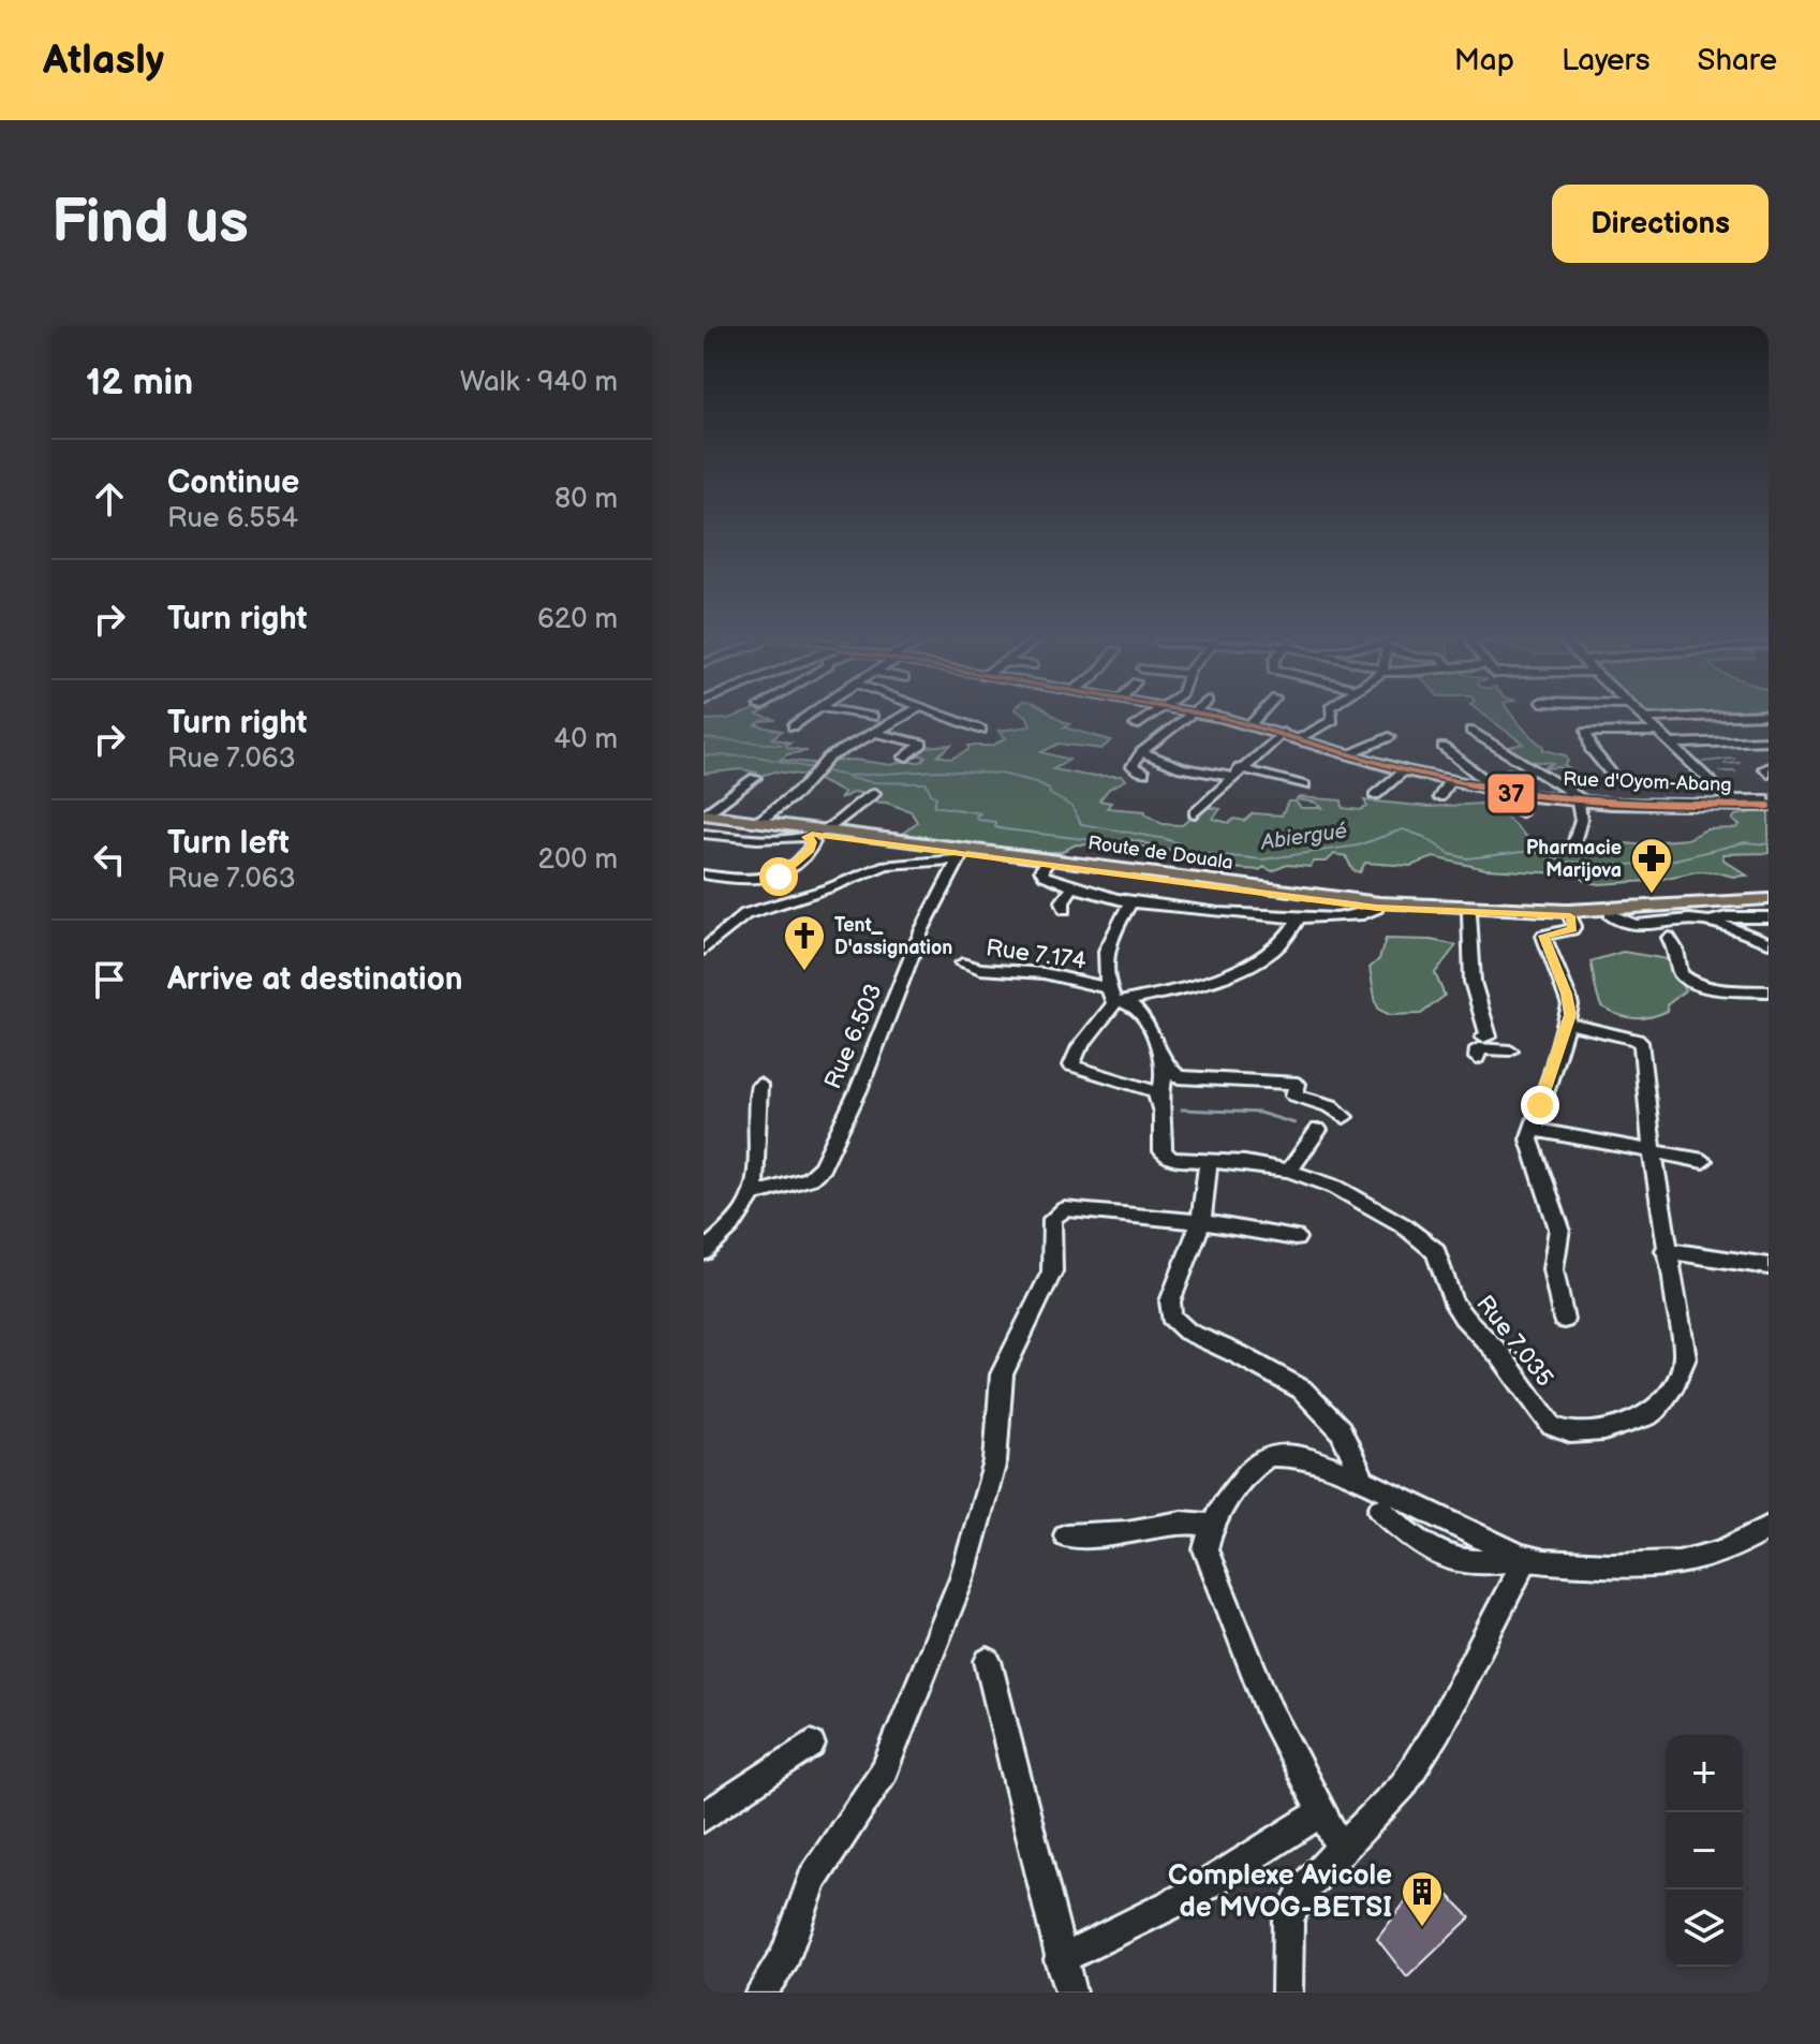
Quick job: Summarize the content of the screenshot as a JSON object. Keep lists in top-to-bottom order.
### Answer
{
  "streets": {
    "main road": ["Rue d'Oyom-Abang", "Route de Douala"],
    "street": ["Rue 7.174", "Rue 6.503", "Rue 7.035"]
  },
  "water": ["Abiergué"],
  "places": {
    "pharmacy": ["Pharmacie Marijova"],
    "church": ["Tent_ D'assignation"],
    "building": ["Complexe Avicole de MVOG-BETSI"]
  },
  "lines": ["transit line 37"],
  "page": {
    "header": "Atlasly",
    "nav": ["Map", "Layers", "Share"],
    "buttons": "Directions",
    "title": "Find us",
    "heading": ["12 min", "Walk · 940 m"],
    "list": [
      ["Continue", "Rue 6.554", "80 m"],
      ["Turn right", "620 m"],
      ["Turn right", "Rue 7.063", "40 m"],
      ["Turn left", "Rue 7.063", "200 m"],
      "Arrive at destination"
    ],
    "map_buttons": ["+", "−"]
  }
}
